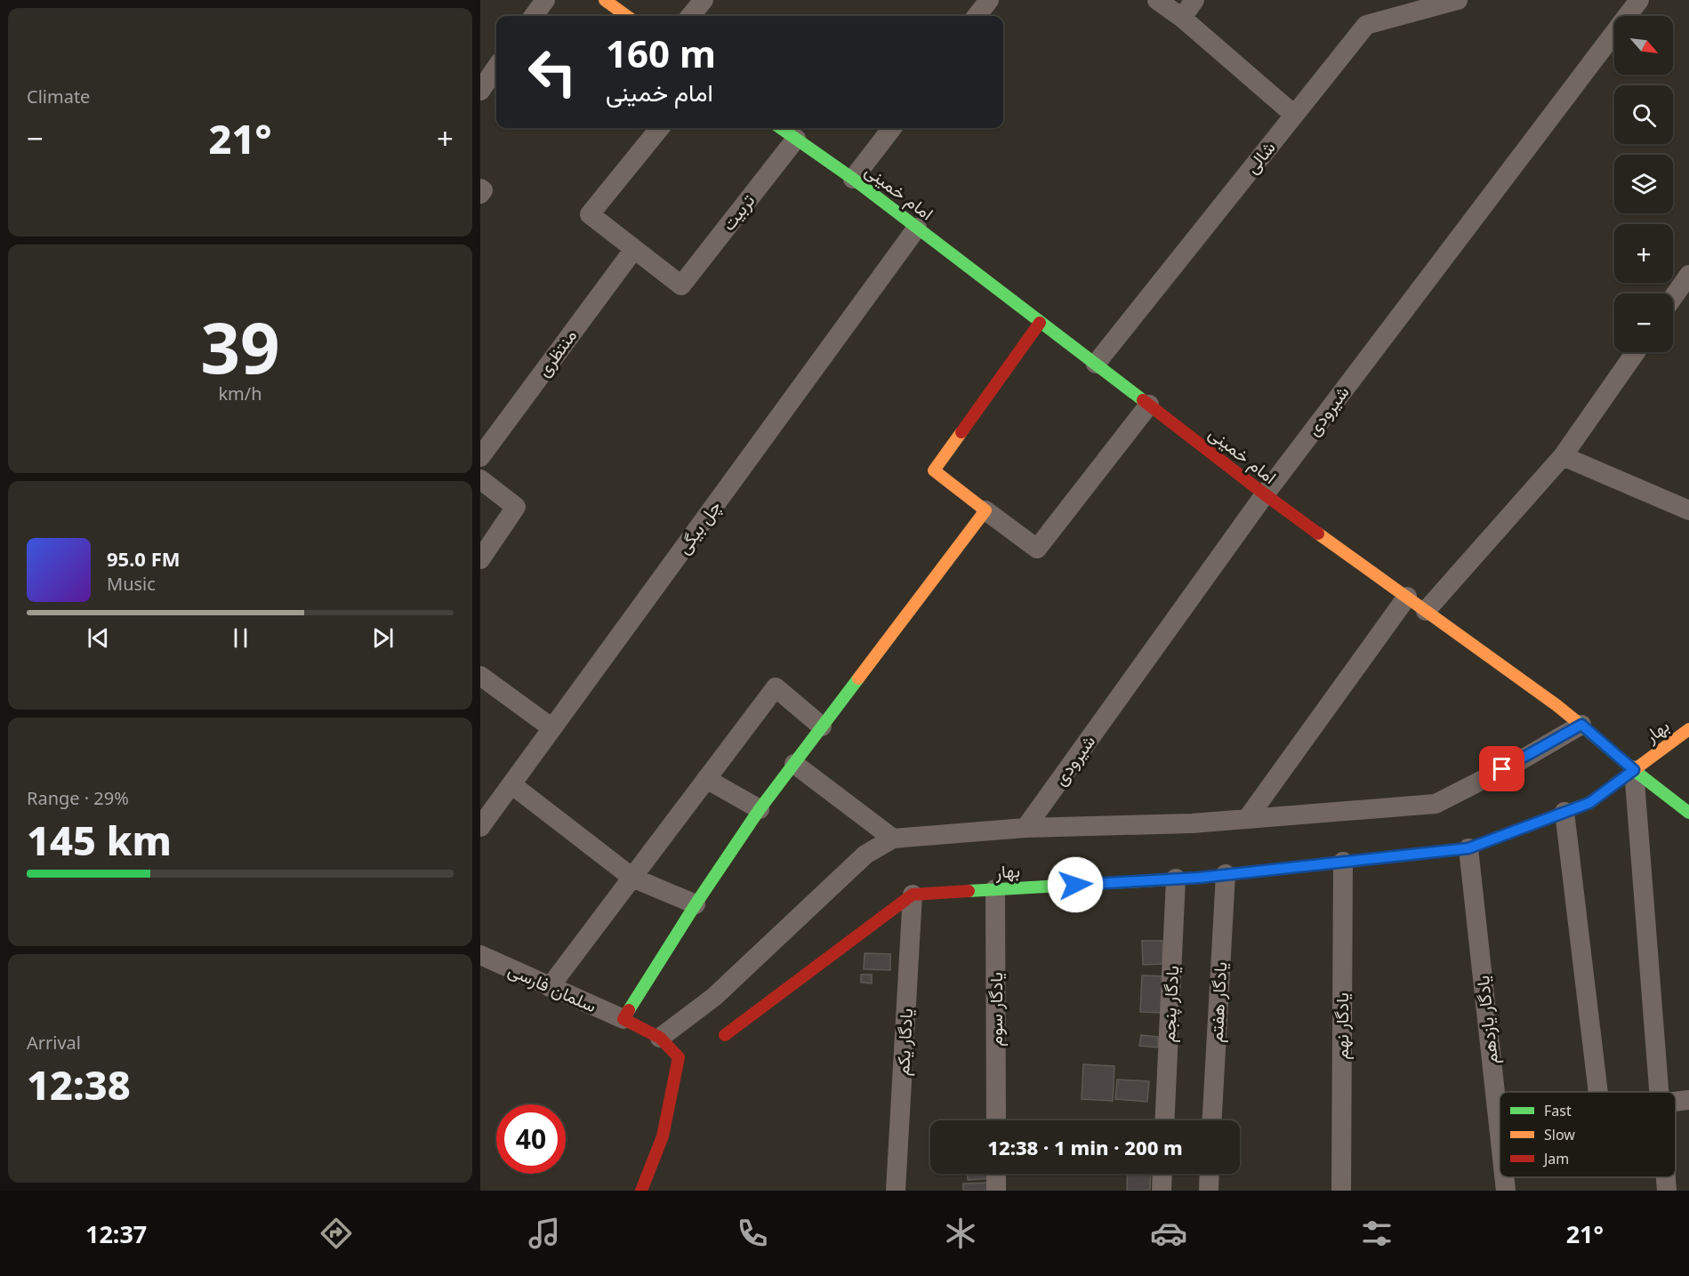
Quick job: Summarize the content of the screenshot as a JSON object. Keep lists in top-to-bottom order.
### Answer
{
  "streets": {
    "street": [
      "شالی",
      "امام خمینی",
      "تربیت",
      "منتظری",
      "شیرودی",
      "چل بیگی",
      "بهار",
      "سلمان فارسی",
      "یادگار هفتم",
      "یادگار پنجم",
      "یادگار سوم",
      "یادگار یازدهم",
      "یادگار نهم",
      "یادگار یکم"
    ]
  },
  "crossings": [
    ["شالی", "امام خمینی"],
    ["امام خمینی", "تربیت"],
    ["امام خمینی", "شیرودی"],
    ["امام خمینی", "چل بیگی"],
    ["امام خمینی", "بهار"],
    ["تربیت", "منتظری"],
    ["بهار", "یادگار هفتم"],
    ["بهار", "یادگار پنجم"],
    ["بهار", "یادگار سوم"],
    ["بهار", "یادگار یازدهم"],
    ["بهار", "یادگار نهم"],
    ["بهار", "یادگار یکم"]
  ],
  "legend": ["Fast", "Slow", "Jam"],
  "north": "bottom right",
  "page": {
    "tile": [
      "Climate",
      ["39", "km/h"],
      ["Range · 29%", "145 km"],
      ["Arrival", "12:38"]
    ],
    "map_buttons": ["+", "−"],
    "turn": ["160 m", "امام خمینی"],
    "heat": ["−", "21°", "+"],
    "song": ["95.0 FM", "Music"],
    "limit": "40",
    "trip": "12:38 · 1 min · 200 m",
    "tabs": ["12:37", "21°"]
  }
}
